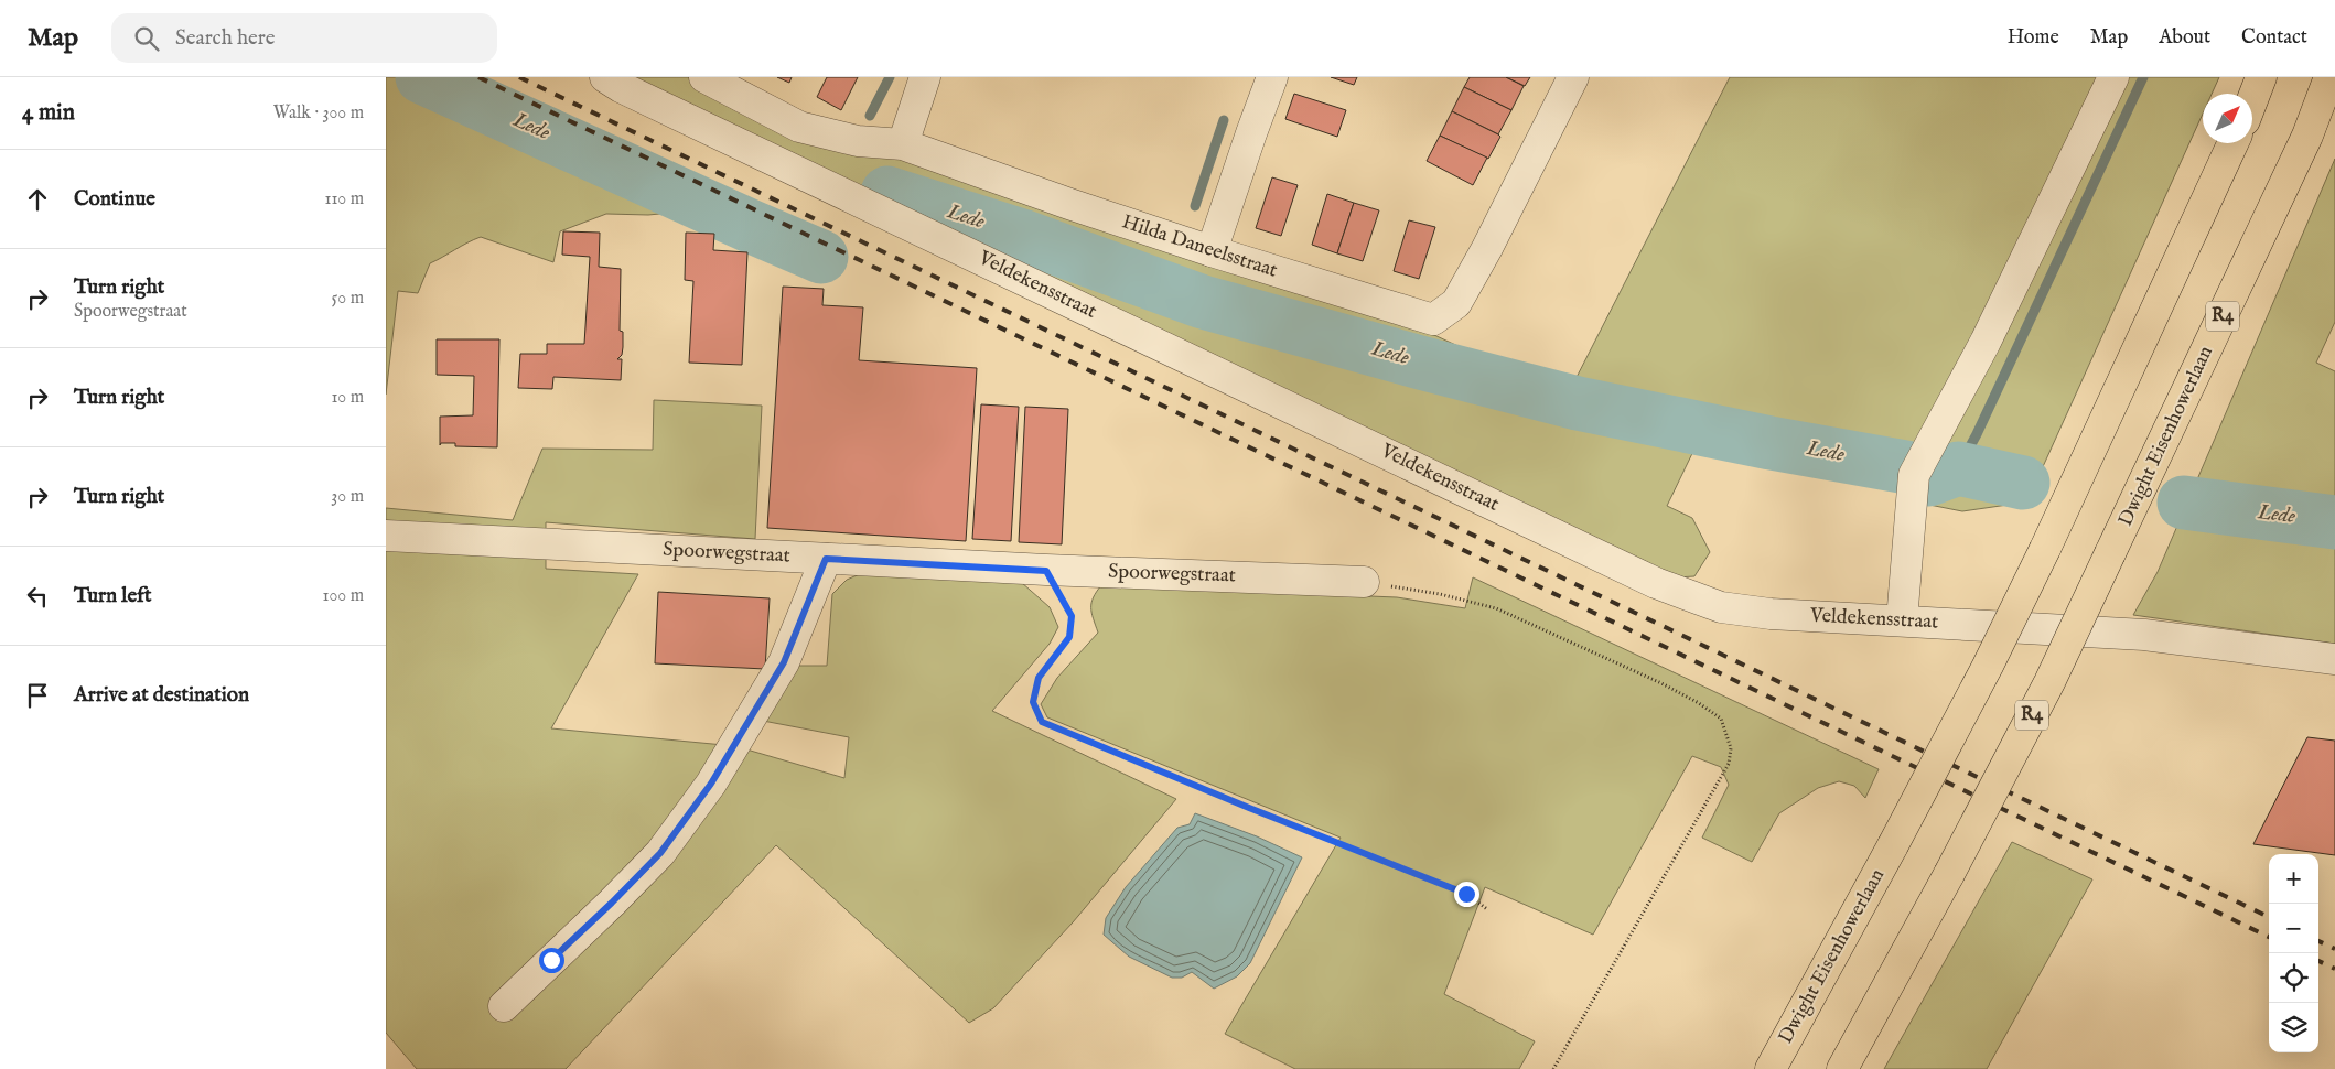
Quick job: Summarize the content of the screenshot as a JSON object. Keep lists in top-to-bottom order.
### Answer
{
  "streets": {
    "highway": ["R4", "Dwight Eisenhowerlaan"],
    "street": ["Hilda Daneelsstraat", "Veldekensstraat", "Spoorwegstraat"]
  },
  "water": ["Lede"],
  "north": "top right",
  "page": {
    "header": "Map",
    "search": "Search here",
    "nav": [
      "Home",
      "Map",
      "About",
      "Contact"
    ],
    "heading": ["4 min", "Walk · 300 m"],
    "list": [
      ["Continue", "110 m"],
      ["Turn right", "Spoorwegstraat", "50 m"],
      ["Turn right", "10 m"],
      ["Turn right", "30 m"],
      ["Turn left", "100 m"],
      "Arrive at destination"
    ],
    "map_buttons": ["+", "−"]
  }
}
